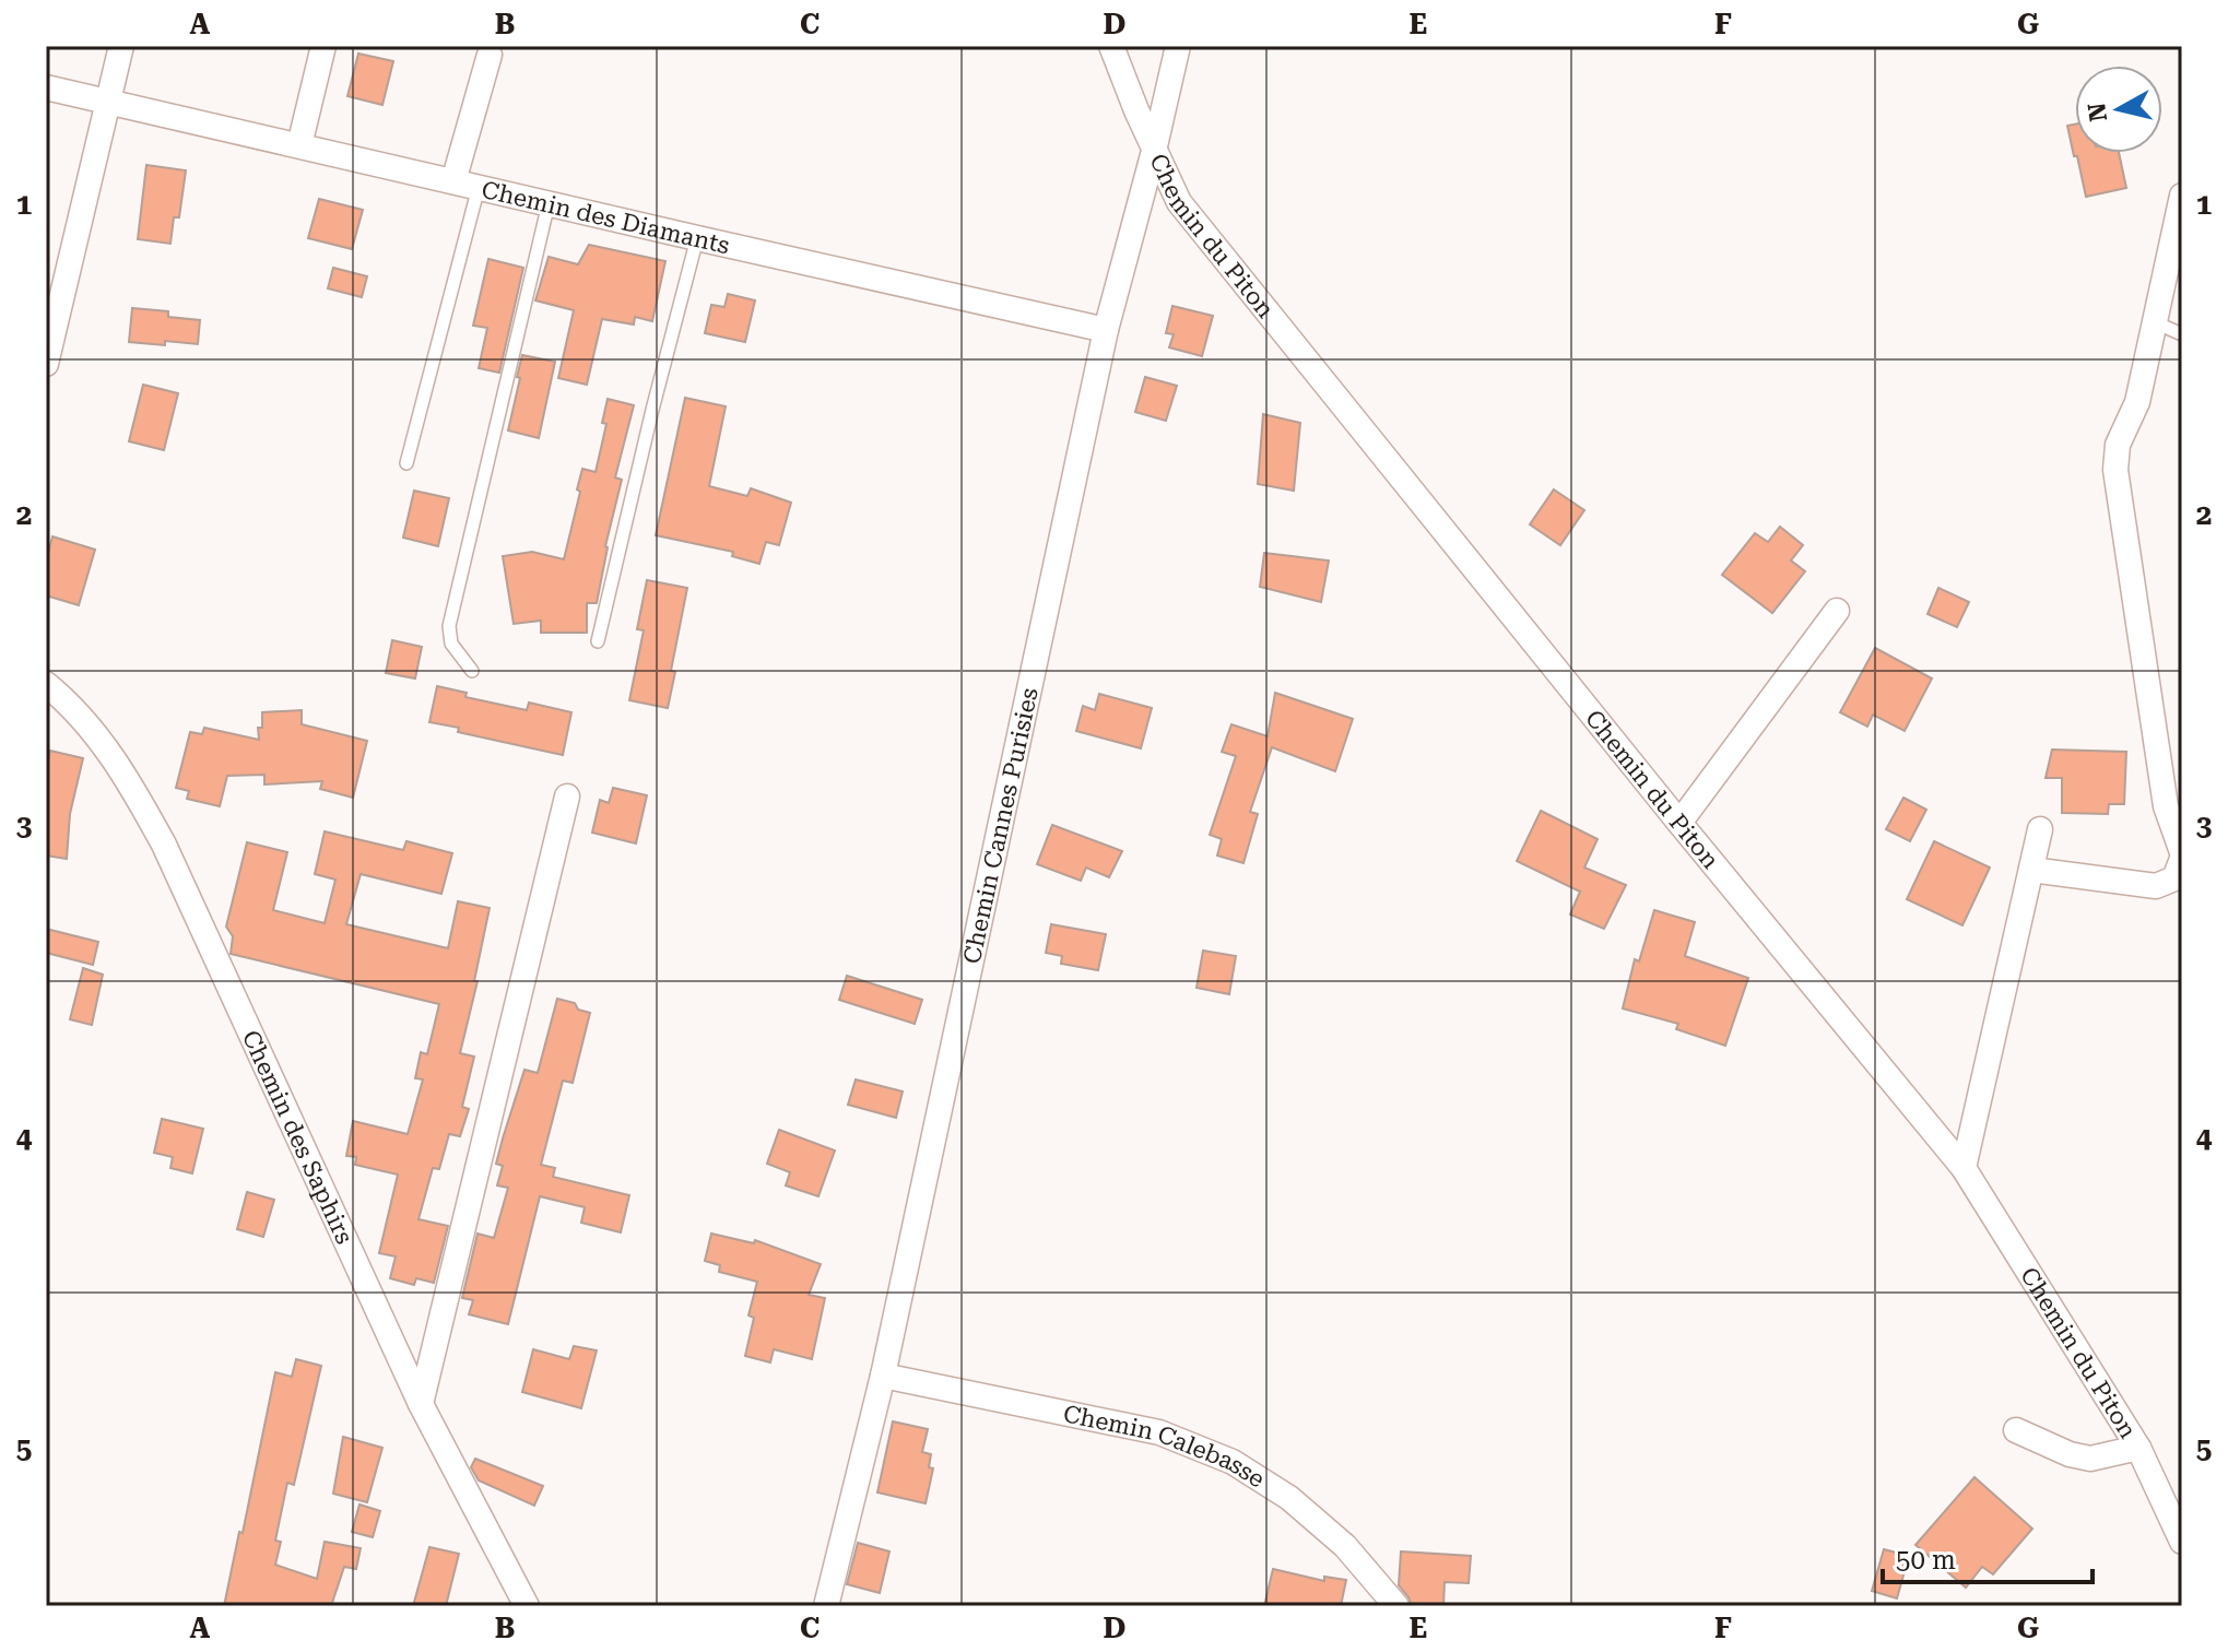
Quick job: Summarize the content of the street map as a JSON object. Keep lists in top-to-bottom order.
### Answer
{
  "streets": {
    "street": [
      "Chemin des Diamants",
      "Chemin du Piton",
      "Chemin Cannes Purisies",
      "Chemin des Saphirs",
      "Chemin Calebasse"
    ]
  },
  "crossings": [
    ["Chemin des Diamants", "Chemin Cannes Purisies"],
    ["Chemin du Piton", "Chemin Cannes Purisies"],
    ["Chemin Cannes Purisies", "Chemin Calebasse"]
  ],
  "scale_bar": "50 m",
  "north": "left",
  "grid": {
    "columns": [
      "A",
      "B",
      "C",
      "D",
      "E",
      "F",
      "G"
    ],
    "rows": [
      "1",
      "2",
      "3",
      "4",
      "5"
    ]
  }
}
